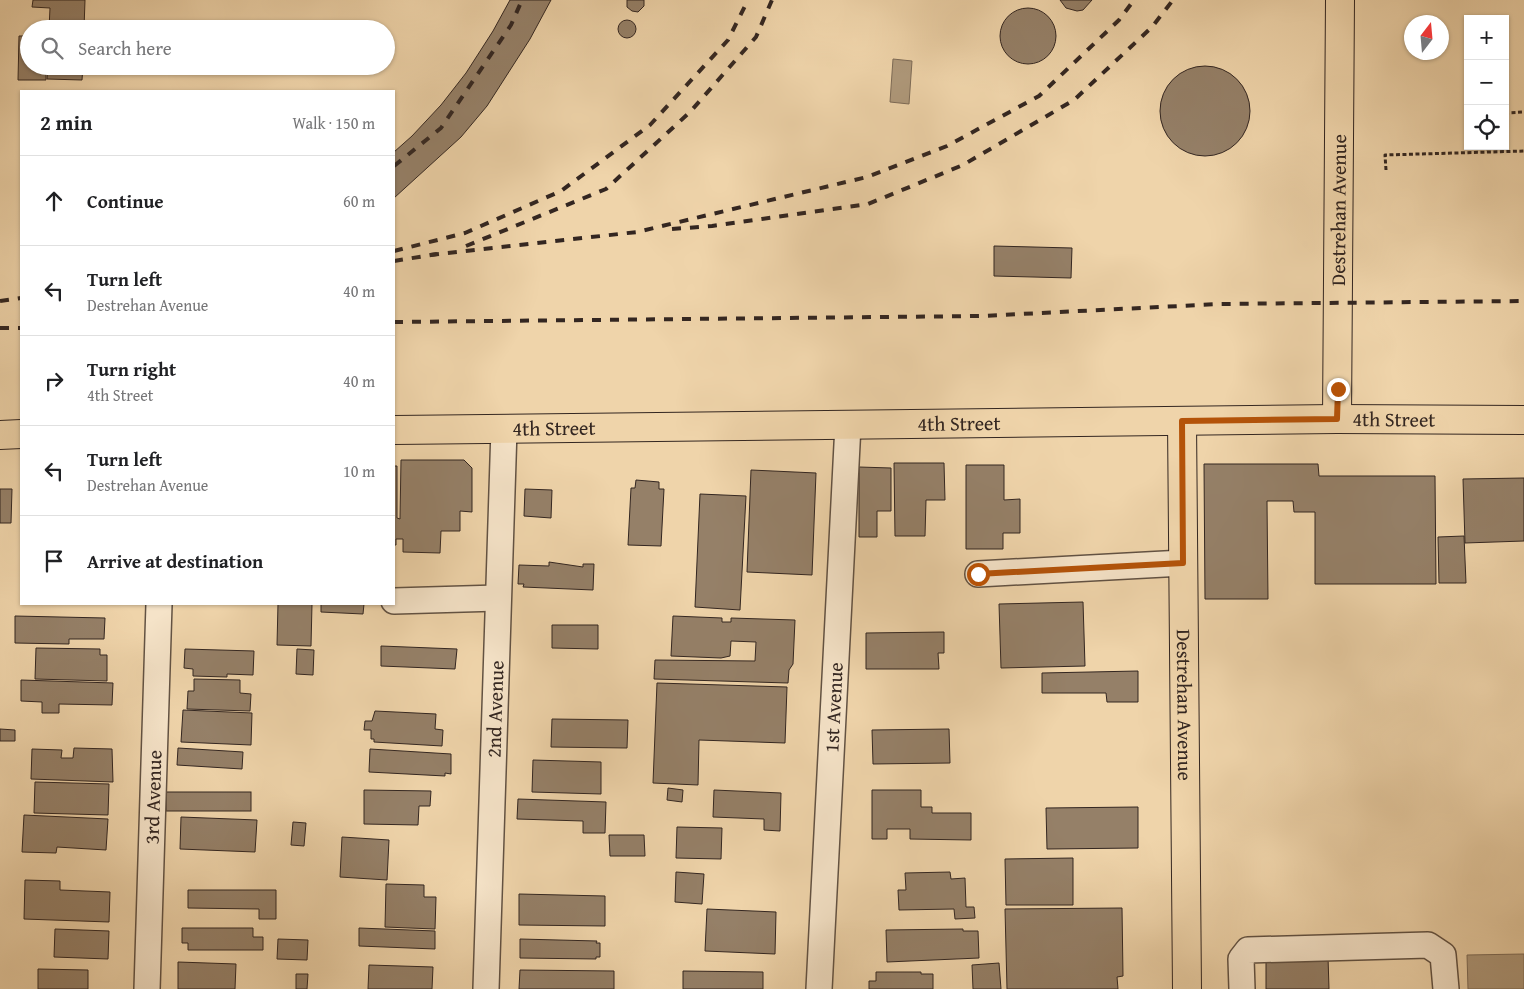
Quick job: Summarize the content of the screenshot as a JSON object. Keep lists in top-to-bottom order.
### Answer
{
  "streets": {
    "main road": ["Destrehan Avenue", "4th Street"],
    "street": ["1st Avenue", "2nd Avenue", "3rd Avenue"]
  },
  "crossings": [
    ["Destrehan Avenue", "4th Street"],
    ["4th Street", "1st Avenue"],
    ["4th Street", "2nd Avenue"]
  ],
  "north": "top",
  "page": {
    "map_buttons": ["+", "−"],
    "search": "Search here",
    "heading": ["2 min", "Walk · 150 m"],
    "list": [
      ["Continue", "60 m"],
      ["Turn left", "Destrehan Avenue", "40 m"],
      ["Turn right", "4th Street", "40 m"],
      ["Turn left", "Destrehan Avenue", "10 m"],
      "Arrive at destination"
    ]
  }
}
